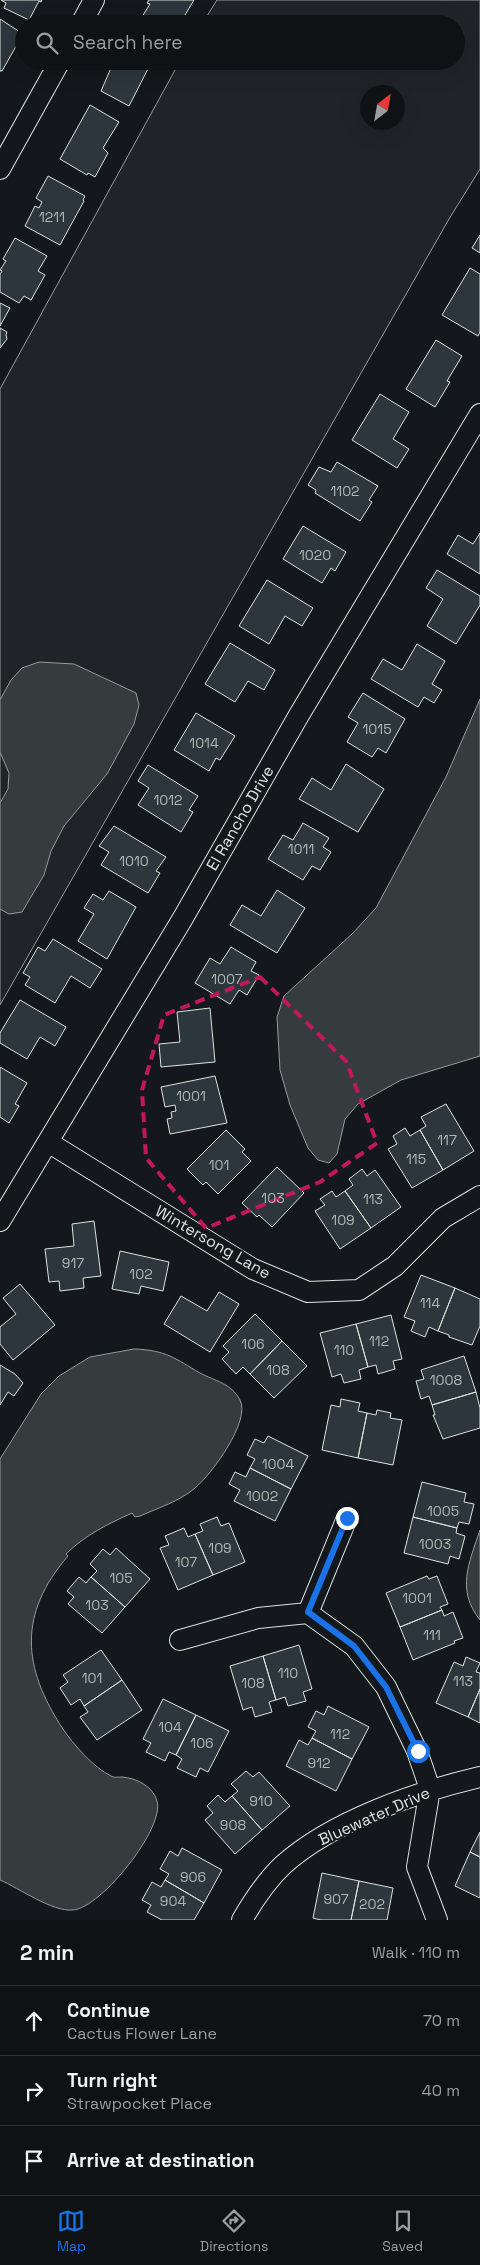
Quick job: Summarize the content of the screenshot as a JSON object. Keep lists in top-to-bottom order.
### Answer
{
  "streets": {
    "street": ["El Rancho Drive", "Wintersong Lane", "Bluewater Drive"]
  },
  "crossings": [
    ["El Rancho Drive", "Wintersong Lane"]
  ],
  "house_numbers": [
    "1211",
    "1102",
    "1020",
    "1015",
    "1014",
    "1012",
    "1011",
    "1010",
    "1007",
    "1001",
    "117",
    "115",
    "101",
    "103",
    "113",
    "109",
    "917",
    "102",
    "114",
    "112",
    "106",
    "110",
    "108",
    "1008",
    "1004",
    "1002",
    "1005",
    "1003",
    "109",
    "107",
    "105",
    "1001",
    "103",
    "111",
    "110",
    "101",
    "113",
    "108",
    "104",
    "112",
    "106",
    "912",
    "910",
    "908",
    "906",
    "907",
    "904",
    "202"
  ],
  "north": "top right",
  "page": {
    "search": "Search here",
    "heading": ["2 min", "Walk · 110 m"],
    "list": [
      ["Continue", "Cactus Flower Lane", "70 m"],
      ["Turn right", "Strawpocket Place", "40 m"],
      "Arrive at destination"
    ],
    "nav": ["Map", "Directions", "Saved"]
  }
}
